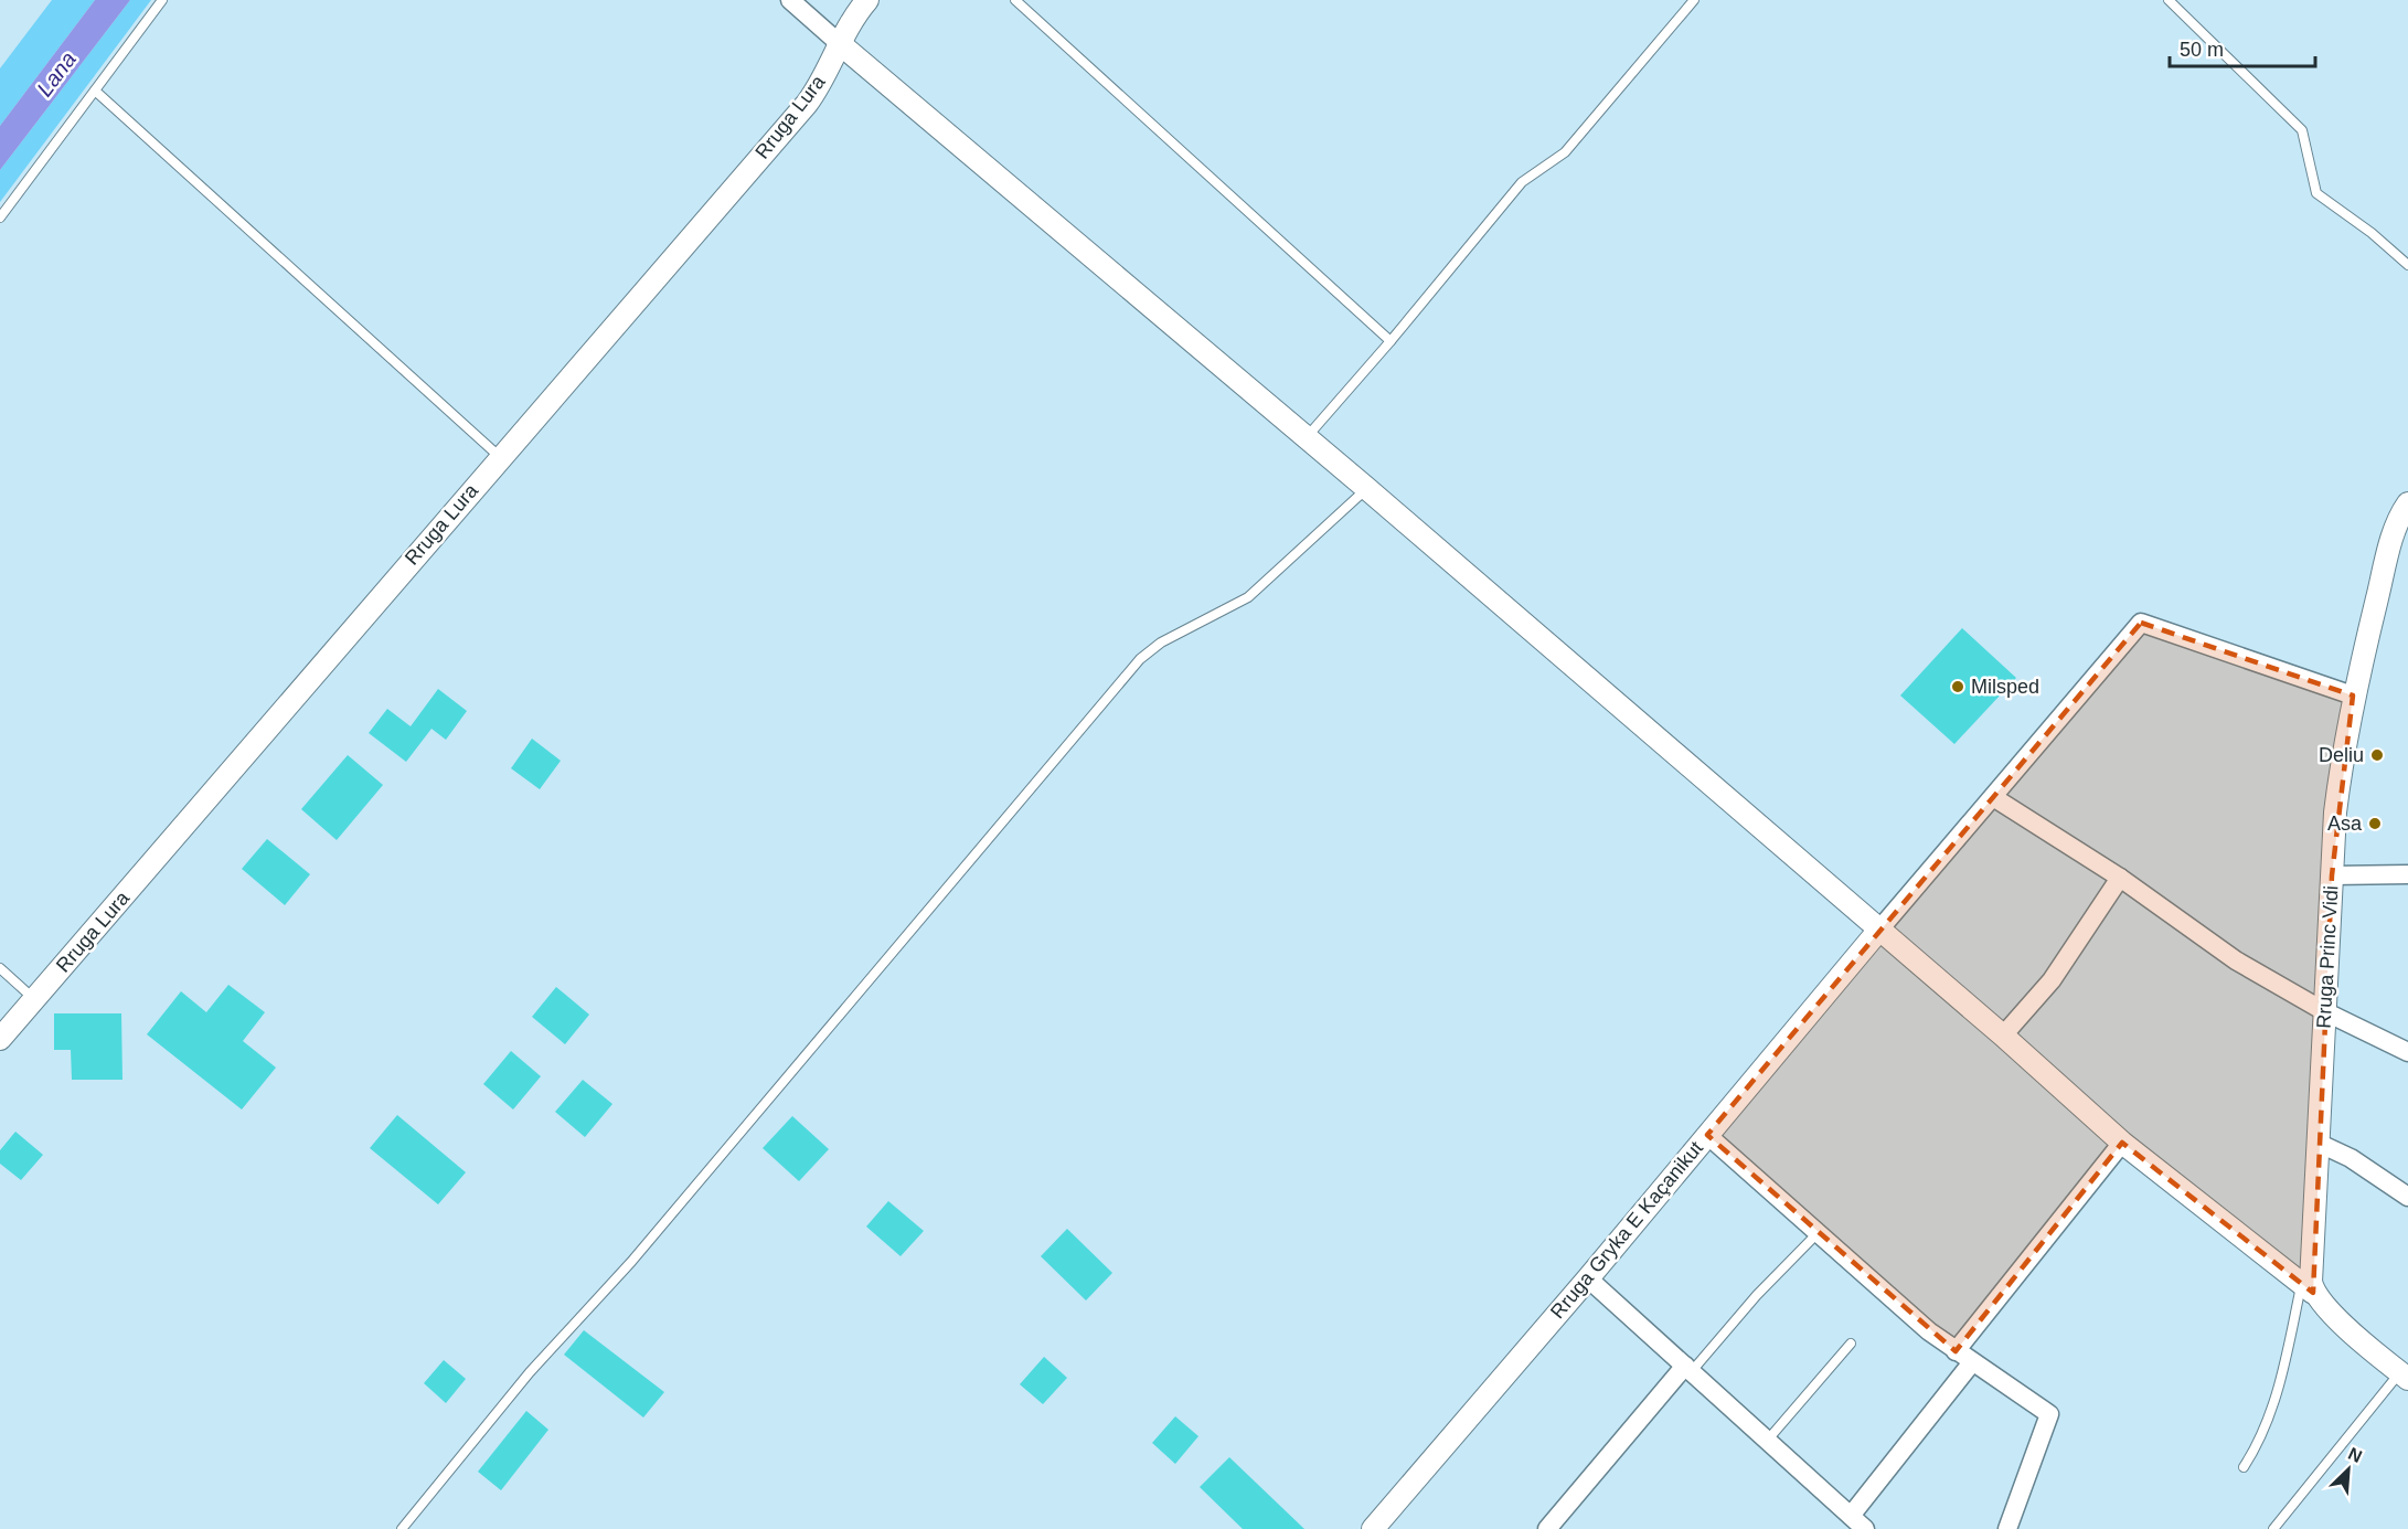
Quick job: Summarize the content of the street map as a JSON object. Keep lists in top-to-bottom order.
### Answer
{
  "streets": {
    "street": ["Rruga Lura", "Rruga Princ Vidi", "Rruga Gryka E Kaçanikut"]
  },
  "water": ["Lana"],
  "places": ["Milsped", "Deliu", "Asa"],
  "scale_bar": "50 m",
  "north": "top right"
}
